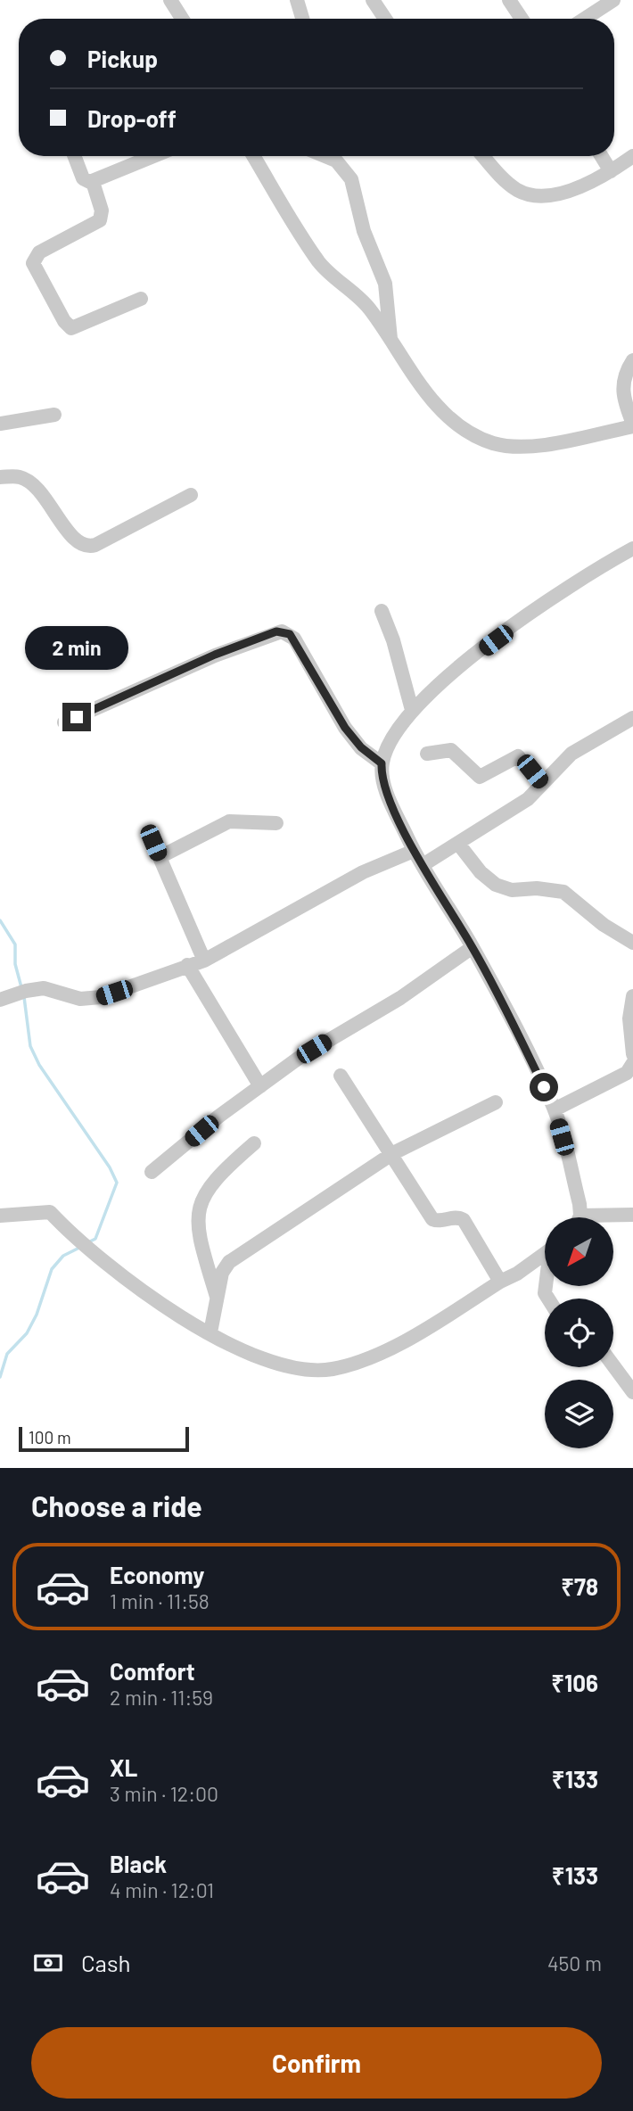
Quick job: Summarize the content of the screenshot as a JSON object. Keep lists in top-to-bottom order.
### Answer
{
  "scale_bar": "100 m",
  "north": "bottom left",
  "page": {
    "banner": ["Pickup", "Drop-off"],
    "bubble": "2 min",
    "scale": "100 m",
    "heading": "Choose a ride",
    "list": [
      {
        "name": "Economy",
        "note": "1 min · 11:58",
        "value": "₹78"
      },
      {
        "name": "Comfort",
        "note": "2 min · 11:59",
        "value": "₹106"
      },
      {
        "name": "XL",
        "note": "3 min · 12:00",
        "value": "₹133"
      },
      {
        "name": "Black",
        "note": "4 min · 12:01",
        "value": "₹133"
      }
    ],
    "pay": ["Cash", "450 m"],
    "buttons": "Confirm"
  }
}
